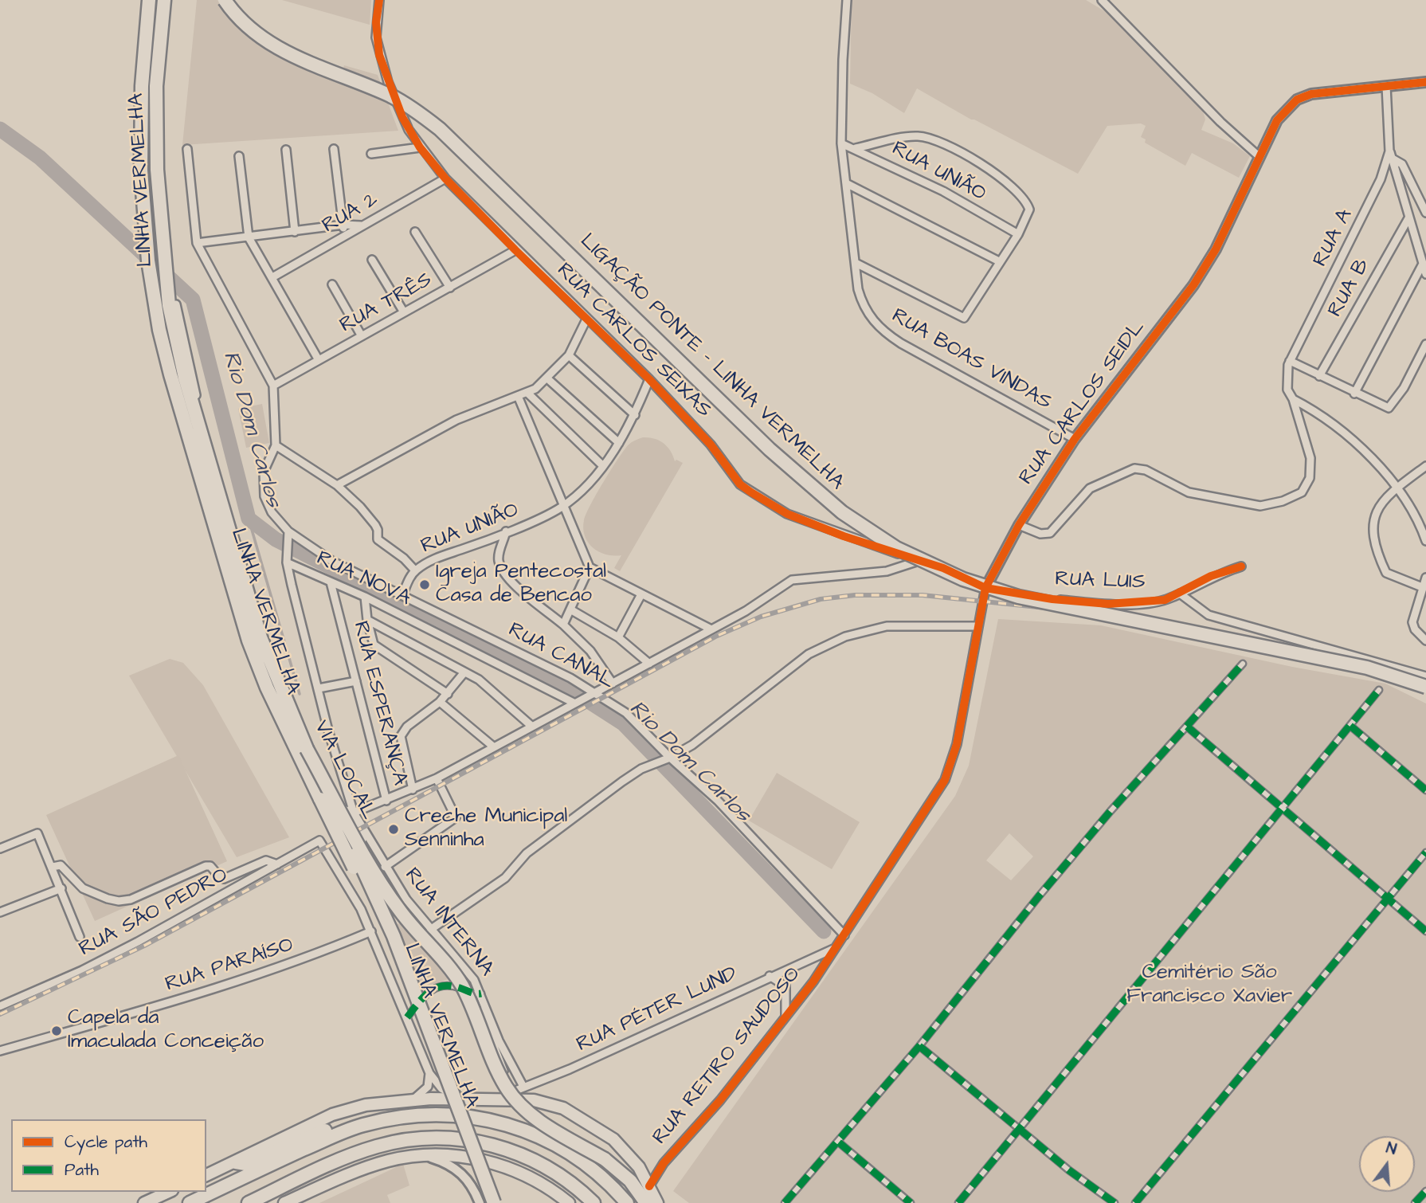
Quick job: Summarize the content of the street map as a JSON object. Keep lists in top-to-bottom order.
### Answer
{
  "streets": {
    "highway": ["LINHA VERMELHA", "LIGAÇÃO PONTE - LINHA VERMELHA"],
    "street": [
      "RUA UNIÃO",
      "RUA 2",
      "RUA A",
      "RUA B",
      "RUA TRÊS",
      "RUA CARLOS SEIXAS",
      "RUA BOAS VINDAS",
      "RUA CARLOS SEIDL",
      "RUA NOVA",
      "RUA LUIS",
      "RUA CANAL",
      "RUA ESPERANÇA",
      "VIA LOCAL",
      "RUA SÃO PEDRO",
      "RUA INTERNA",
      "RUA PARAÍSO",
      "RUA PÉTER LUND",
      "RUA RETIRO SAUDOSO"
    ]
  },
  "crossings": [
    ["RUA UNIÃO", "RUA CARLOS SEIXAS"],
    ["RUA UNIÃO", "RUA BOAS VINDAS"],
    ["RUA UNIÃO", "RUA CANAL"],
    ["RUA 2", "RUA CARLOS SEIXAS"],
    ["RUA A", "RUA CARLOS SEIDL"],
    ["RUA TRÊS", "RUA CARLOS SEIXAS"],
    ["RUA CARLOS SEIXAS", "RUA CARLOS SEIDL"],
    ["RUA CARLOS SEIXAS", "RUA LUIS"],
    ["RUA BOAS VINDAS", "RUA CARLOS SEIDL"],
    ["RUA CARLOS SEIDL", "RUA LUIS"],
    ["RUA CARLOS SEIDL", "RUA CANAL"],
    ["RUA CARLOS SEIDL", "RUA PÉTER LUND"],
    ["RUA CARLOS SEIDL", "RUA RETIRO SAUDOSO"],
    ["RUA NOVA", "RUA ESPERANÇA"],
    ["RUA NOVA", "RUA INTERNA"],
    ["RUA CANAL", "RUA INTERNA"],
    ["VIA LOCAL", "RUA PÉTER LUND"],
    ["RUA SÃO PEDRO", "RUA PARAÍSO"],
    ["RUA INTERNA", "RUA PÉTER LUND"],
    ["RUA PÉTER LUND", "RUA RETIRO SAUDOSO"]
  ],
  "water": ["Rio Dom Carlos"],
  "parks": ["Cemitério São Francisco Xavier"],
  "places": ["Igreja Pentecostal Casa de Bencao", "Creche Municipal Senninha", "Capela da Imaculada Conceição"],
  "legend": ["Cycle path", "Path"],
  "north": "top"
}
